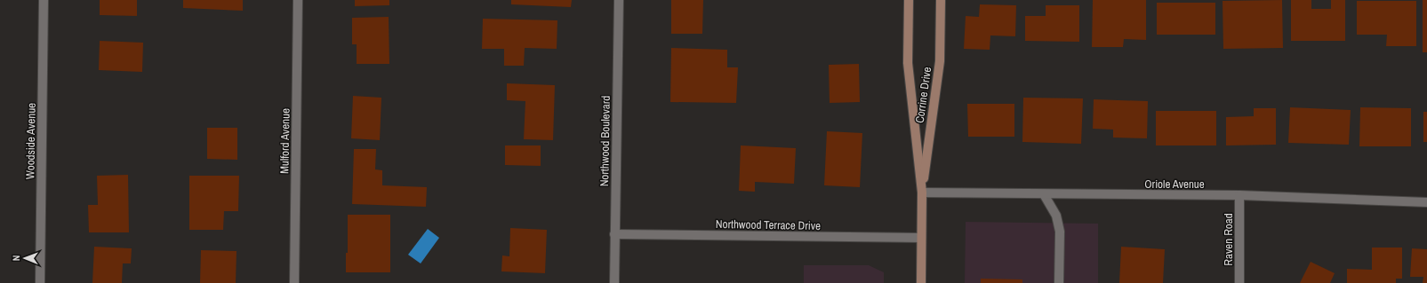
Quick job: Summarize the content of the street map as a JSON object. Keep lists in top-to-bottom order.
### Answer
{
  "streets": {
    "street": [
      "Corrine Drive",
      "Woodside Avenue",
      "Mulford Avenue",
      "Northwood Boulevard",
      "Oriole Avenue",
      "Northwood Terrace Drive",
      "Raven Road"
    ]
  },
  "crossings": [
    ["Corrine Drive", "Oriole Avenue"],
    ["Corrine Drive", "Northwood Terrace Drive"],
    ["Northwood Boulevard", "Northwood Terrace Drive"],
    ["Oriole Avenue", "Raven Road"]
  ],
  "north": "left"
}
